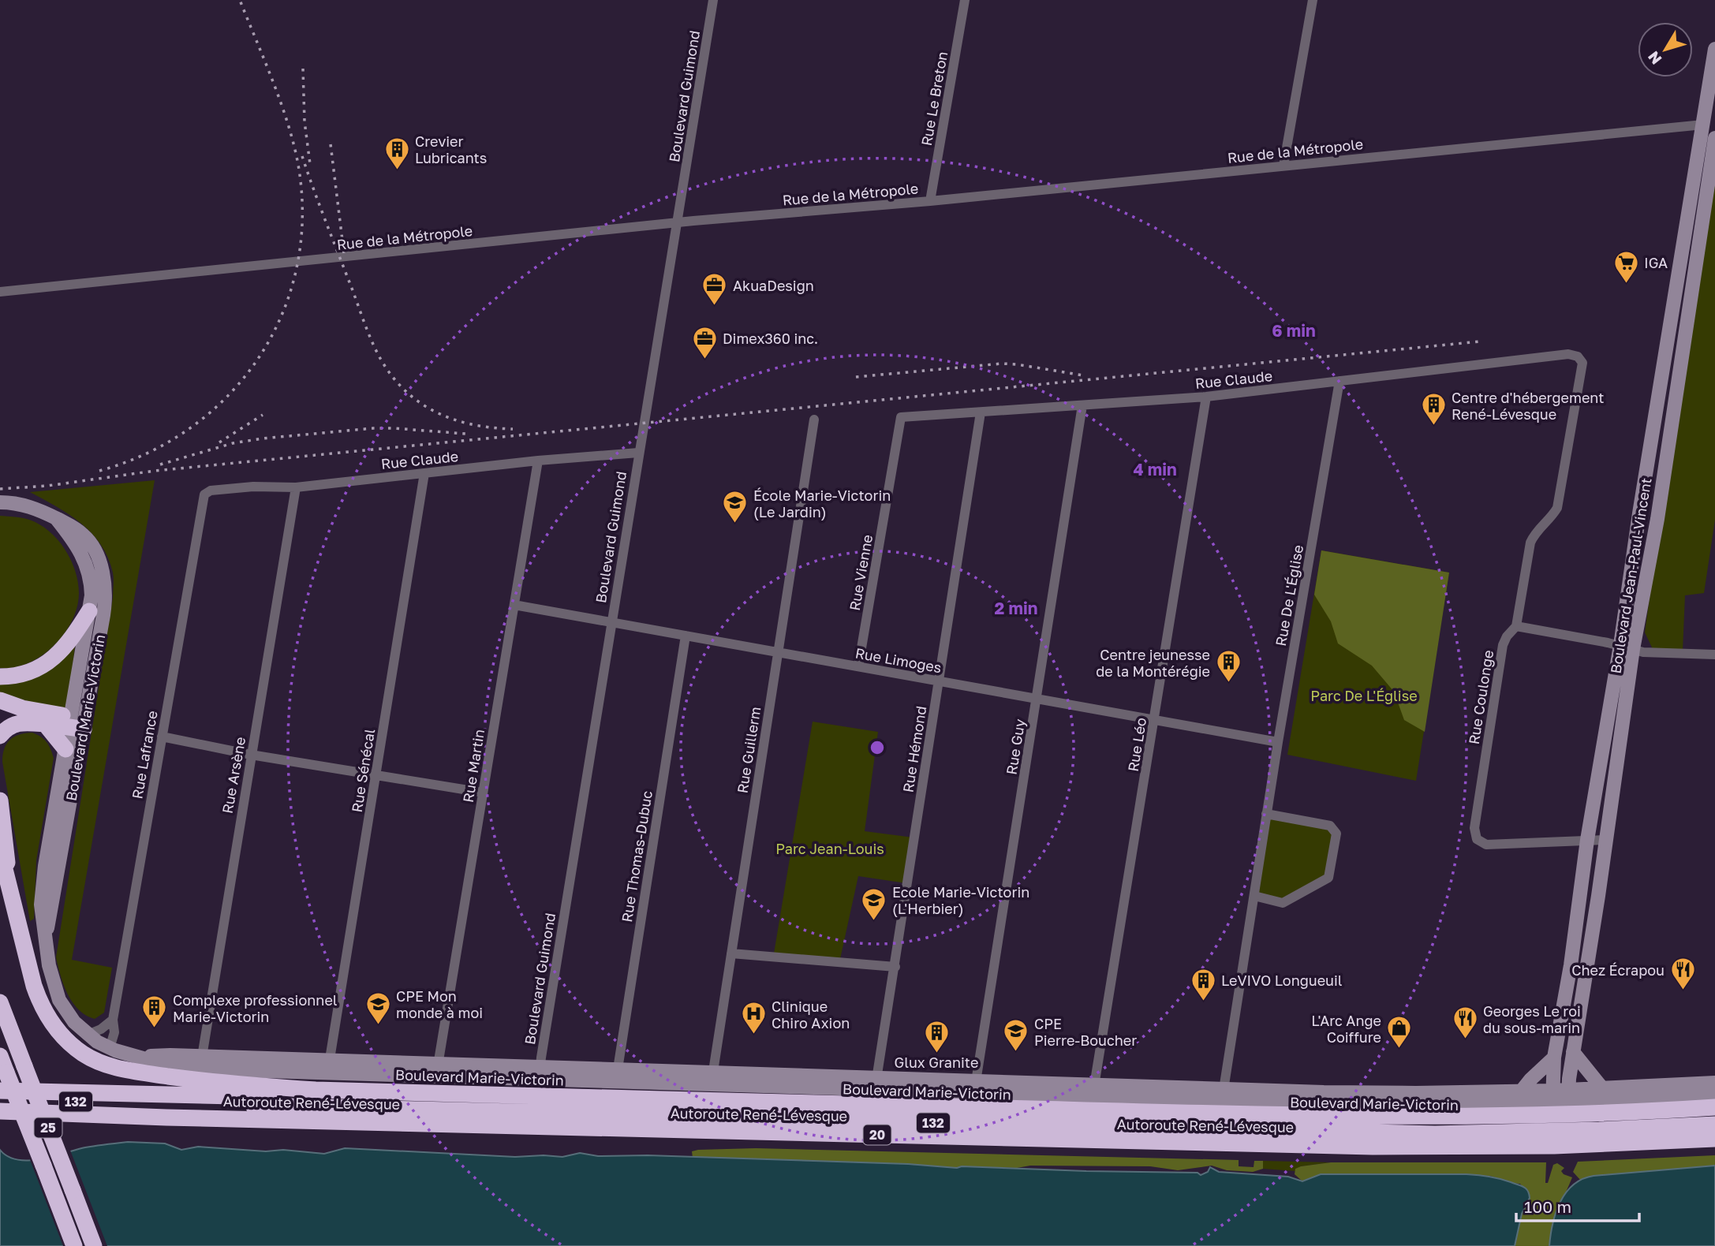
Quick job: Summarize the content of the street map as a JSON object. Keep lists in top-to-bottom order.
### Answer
{
  "streets": {
    "highway": [
      "132",
      "Autoroute René-Lévesque",
      "25",
      "20"
    ],
    "street": [
      "Boulevard Guimond",
      "Rue Le Breton",
      "Rue de la Métropole",
      "Rue Claude",
      "Rue Vienne",
      "Boulevard Jean-Paul-Vincent",
      "Rue De L'Église",
      "Rue Limoges",
      "Rue Coulonge",
      "Boulevard Marie-Victorin",
      "Rue Léo",
      "Rue Guy",
      "Rue Hémond",
      "Rue Guillerm",
      "Rue Lafrance",
      "Rue Martin",
      "Rue Sénécal",
      "Rue Arsène",
      "Rue Thomas-Dubuc"
    ]
  },
  "crossings": [
    ["Boulevard Guimond", "Rue de la Métropole"],
    ["Boulevard Guimond", "Rue Claude"],
    ["Boulevard Guimond", "Rue Limoges"],
    ["Boulevard Guimond", "Boulevard Marie-Victorin"],
    ["Rue Le Breton", "Rue de la Métropole"],
    ["Rue de la Métropole", "Boulevard Jean-Paul-Vincent"],
    ["Rue Claude", "Rue Vienne"],
    ["Rue Claude", "Rue De L'Église"],
    ["Rue Claude", "Rue Coulonge"],
    ["Rue Claude", "Rue Léo"],
    ["Rue Claude", "Rue Guy"],
    ["Rue Claude", "Rue Hémond"],
    ["Rue Claude", "Rue Lafrance"],
    ["Rue Claude", "Rue Martin"],
    ["Rue Claude", "Rue Sénécal"],
    ["Rue Claude", "Rue Arsène"],
    ["Rue Vienne", "Rue Limoges"],
    ["Boulevard Jean-Paul-Vincent", "Rue Coulonge"],
    ["Boulevard Jean-Paul-Vincent", "Boulevard Marie-Victorin"],
    ["Rue De L'Église", "Rue Limoges"],
    ["Rue De L'Église", "Boulevard Marie-Victorin"],
    ["Rue Limoges", "Rue Léo"],
    ["Rue Limoges", "Rue Guy"],
    ["Rue Limoges", "Rue Hémond"],
    ["Rue Limoges", "Rue Guillerm"],
    ["Rue Limoges", "Rue Martin"],
    ["Rue Limoges", "Rue Thomas-Dubuc"],
    ["Boulevard Marie-Victorin", "Rue Léo"],
    ["Boulevard Marie-Victorin", "Rue Guy"],
    ["Boulevard Marie-Victorin", "Rue Hémond"],
    ["Boulevard Marie-Victorin", "Rue Guillerm"],
    ["Boulevard Marie-Victorin", "Rue Lafrance"],
    ["Boulevard Marie-Victorin", "Rue Martin"],
    ["Boulevard Marie-Victorin", "Rue Sénécal"],
    ["Boulevard Marie-Victorin", "Rue Arsène"],
    ["Boulevard Marie-Victorin", "Rue Thomas-Dubuc"]
  ],
  "parks": ["Parc De L'Église", "Parc Jean-Louis"],
  "places": {
    "building": [
      "Crevier Lubricants",
      "Centre d'hébergement René-Lévesque",
      "Centre jeunesse de la Montérégie",
      "LeVIVO Longueuil",
      "Complexe professionnel Marie-Victorin",
      "Glux Granite"
    ],
    "supermarket": ["IGA"],
    "office": ["AkuaDesign", "Dimex360 inc."],
    "school or university": [
      "École Marie-Victorin (Le Jardin)",
      "Ecole Marie-Victorin (L'Herbier)",
      "CPE Mon monde à moi",
      "CPE Pierre-Boucher"
    ],
    "restaurant": ["Chez Écrapou", "Georges Le roi du sous-marin"],
    "hospital": ["Clinique Chiro Axion"],
    "shop": ["L'Arc Ange Coiffure"]
  },
  "scale_bar": "100 m",
  "north": "bottom left",
  "rings": ["6 min", "4 min", "2 min"]
}
